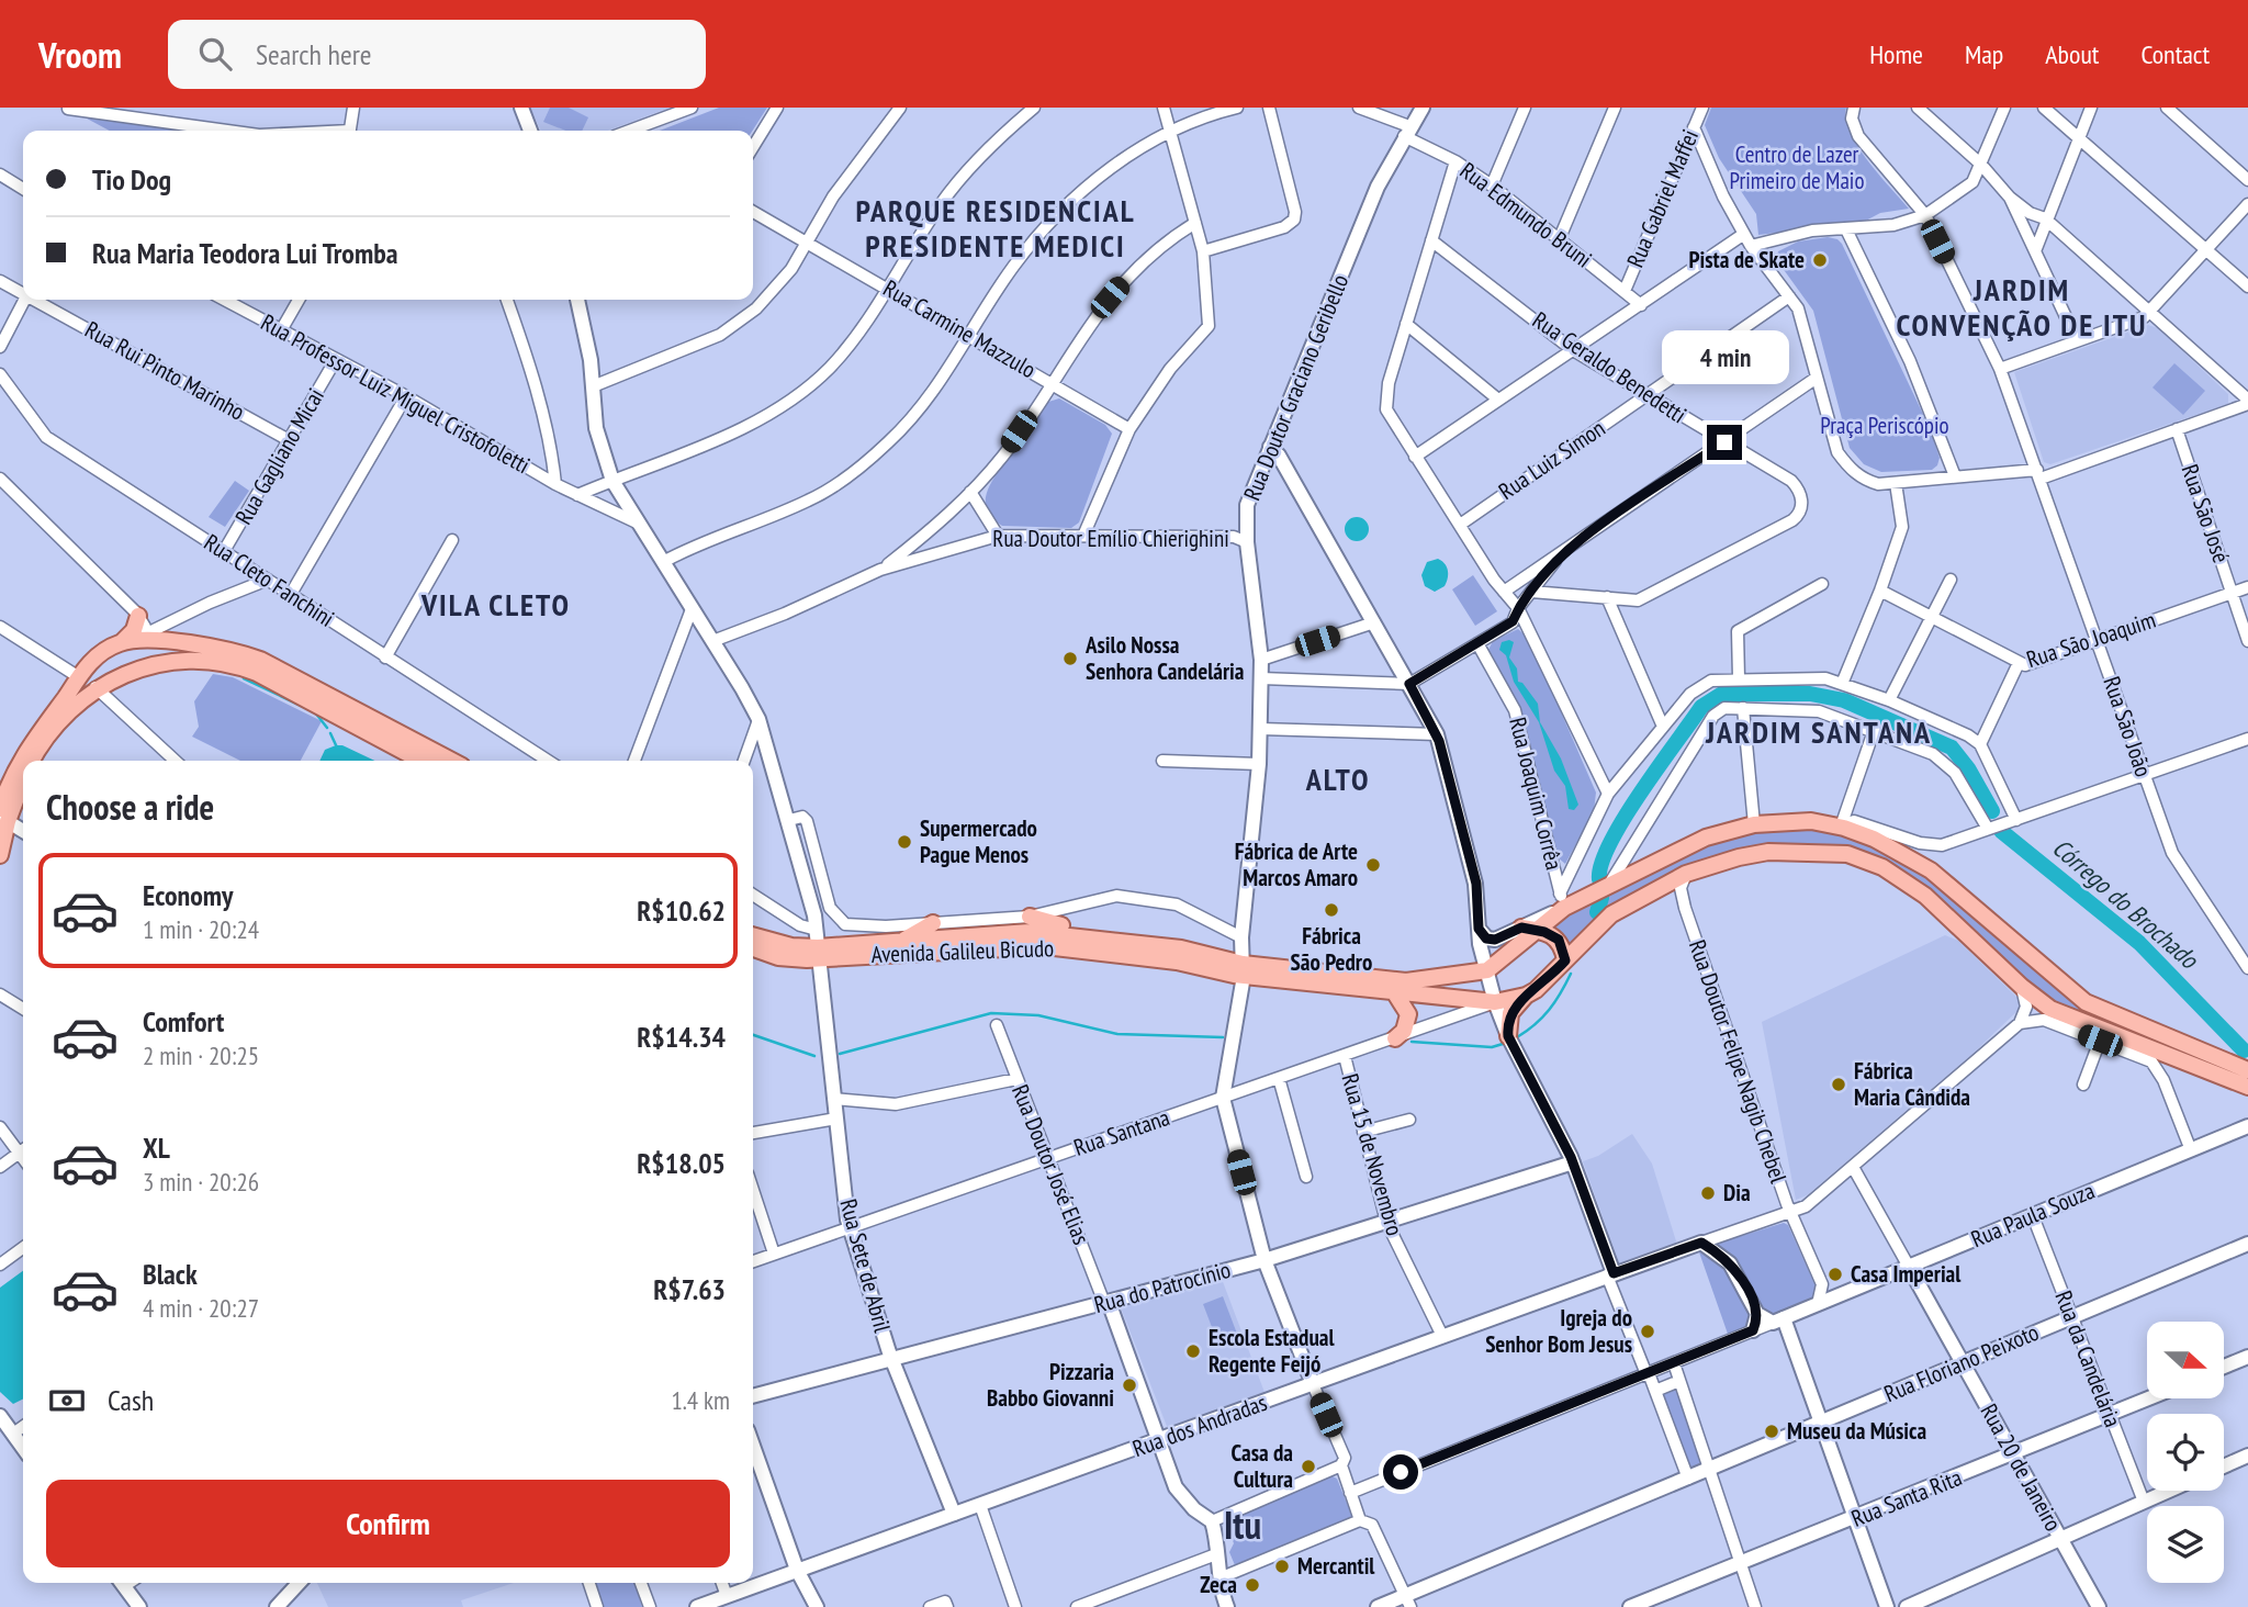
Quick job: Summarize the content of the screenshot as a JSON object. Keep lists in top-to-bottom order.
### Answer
{
  "streets": {
    "main road": ["Avenida Galileu Bicudo"],
    "street": [
      "Rua Gabriel Maffei",
      "Rua Edmundo Bruni",
      "Rua Carmine Mazzulo",
      "Rua Geraldo Benedetti",
      "Rua Rui Pinto Marinho",
      "Rua Doutor Graciano Geribello",
      "Rua Professor Luiz Miguel Cristofoletti",
      "Rua Gagliano Micai",
      "Rua Luiz Simon",
      "Rua São José",
      "Rua Doutor Emílio Chierighini",
      "Rua Cleto Fanchini",
      "Rua São Joaquim",
      "Rua São João",
      "Rua Joaquim Corrêa",
      "Rua Doutor Felipe Nagib Chebel",
      "Rua Santana",
      "Rua 15 de Novembro",
      "Rua Doutor José Elias",
      "Rua Paula Souza",
      "Rua Sete de Abril",
      "Rua do Patrocínio",
      "Rua da Candelária",
      "Rua Floriano Peixoto",
      "Rua dos Andradas",
      "Rua 20 de Janeiro",
      "Rua Santa Rita"
    ]
  },
  "crossings": [
    ["Rua Gabriel Maffei", "Rua Edmundo Bruni"],
    ["Rua Edmundo Bruni", "Rua Doutor Graciano Geribello"],
    ["Rua Geraldo Benedetti", "Rua Luiz Simon"],
    ["Rua Rui Pinto Marinho", "Rua Gagliano Micai"],
    ["Rua Doutor Graciano Geribello", "Rua Doutor Emílio Chierighini"],
    ["Rua Doutor Graciano Geribello", "Avenida Galileu Bicudo"],
    ["Rua Doutor Graciano Geribello", "Rua Santana"],
    ["Rua Professor Luiz Miguel Cristofoletti", "Rua Gagliano Micai"],
    ["Rua Professor Luiz Miguel Cristofoletti", "Rua Sete de Abril"],
    ["Rua Gagliano Micai", "Rua Cleto Fanchini"],
    ["Rua São José", "Rua São Joaquim"],
    ["Rua Doutor Emílio Chierighini", "Rua Sete de Abril"],
    ["Rua São Joaquim", "Rua São João"],
    ["Avenida Galileu Bicudo", "Rua Sete de Abril"],
    ["Rua Doutor Felipe Nagib Chebel", "Rua Paula Souza"],
    ["Rua Santana", "Rua 15 de Novembro"],
    ["Rua Santana", "Rua Doutor José Elias"],
    ["Rua Santana", "Rua Sete de Abril"],
    ["Rua 15 de Novembro", "Rua do Patrocínio"],
    ["Rua 15 de Novembro", "Rua dos Andradas"],
    ["Rua Doutor José Elias", "Rua do Patrocínio"],
    ["Rua Doutor José Elias", "Rua dos Andradas"],
    ["Rua Paula Souza", "Rua da Candelária"],
    ["Rua Paula Souza", "Rua 20 de Janeiro"],
    ["Rua Sete de Abril", "Rua do Patrocínio"],
    ["Rua Sete de Abril", "Rua dos Andradas"],
    ["Rua da Candelária", "Rua Floriano Peixoto"],
    ["Rua da Candelária", "Rua Santa Rita"],
    ["Rua Floriano Peixoto", "Rua 20 de Janeiro"],
    ["Rua 20 de Janeiro", "Rua Santa Rita"]
  ],
  "districts": [
    "PARQUE RESIDENCIAL PRESIDENTE MEDICI",
    "JARDIM CONVENÇÃO DE ITU",
    "VILA CLETO",
    "JARDIM SANTANA",
    "ALTO",
    "Itu"
  ],
  "water": ["Córrego do Brochado"],
  "parks": ["Centro de Lazer Primeiro de Maio", "Praça Periscópio"],
  "places": [
    "Pista de Skate",
    "Asilo Nossa Senhora Candelária",
    "Supermercado Pague Menos",
    "Fábrica de Arte Marcos Amaro",
    "Fábrica São Pedro",
    "Fábrica Maria Cândida",
    "Dia",
    "Casa Imperial",
    "Igreja do Senhor Bom Jesus",
    "Escola Estadual Regente Feijó",
    "Pizzaria Babbo Giovanni",
    "Museu da Música",
    "Casa da Cultura",
    "Mercantil",
    "Zeca"
  ],
  "north": "right",
  "page": {
    "header": "Vroom",
    "search": "Search here",
    "nav": [
      "Home",
      "Map",
      "About",
      "Contact"
    ],
    "banner": ["Tio Dog", "Rua Maria Teodora Lui Tromba"],
    "bubble": "4 min",
    "heading": "Choose a ride",
    "list": [
      {
        "name": "Economy",
        "note": "1 min · 20:24",
        "value": "R$10.62"
      },
      {
        "name": "Comfort",
        "note": "2 min · 20:25",
        "value": "R$14.34"
      },
      {
        "name": "XL",
        "note": "3 min · 20:26",
        "value": "R$18.05"
      },
      {
        "name": "Black",
        "note": "4 min · 20:27",
        "value": "R$7.63"
      }
    ],
    "pay": ["Cash", "1.4 km"],
    "buttons": "Confirm"
  }
}
